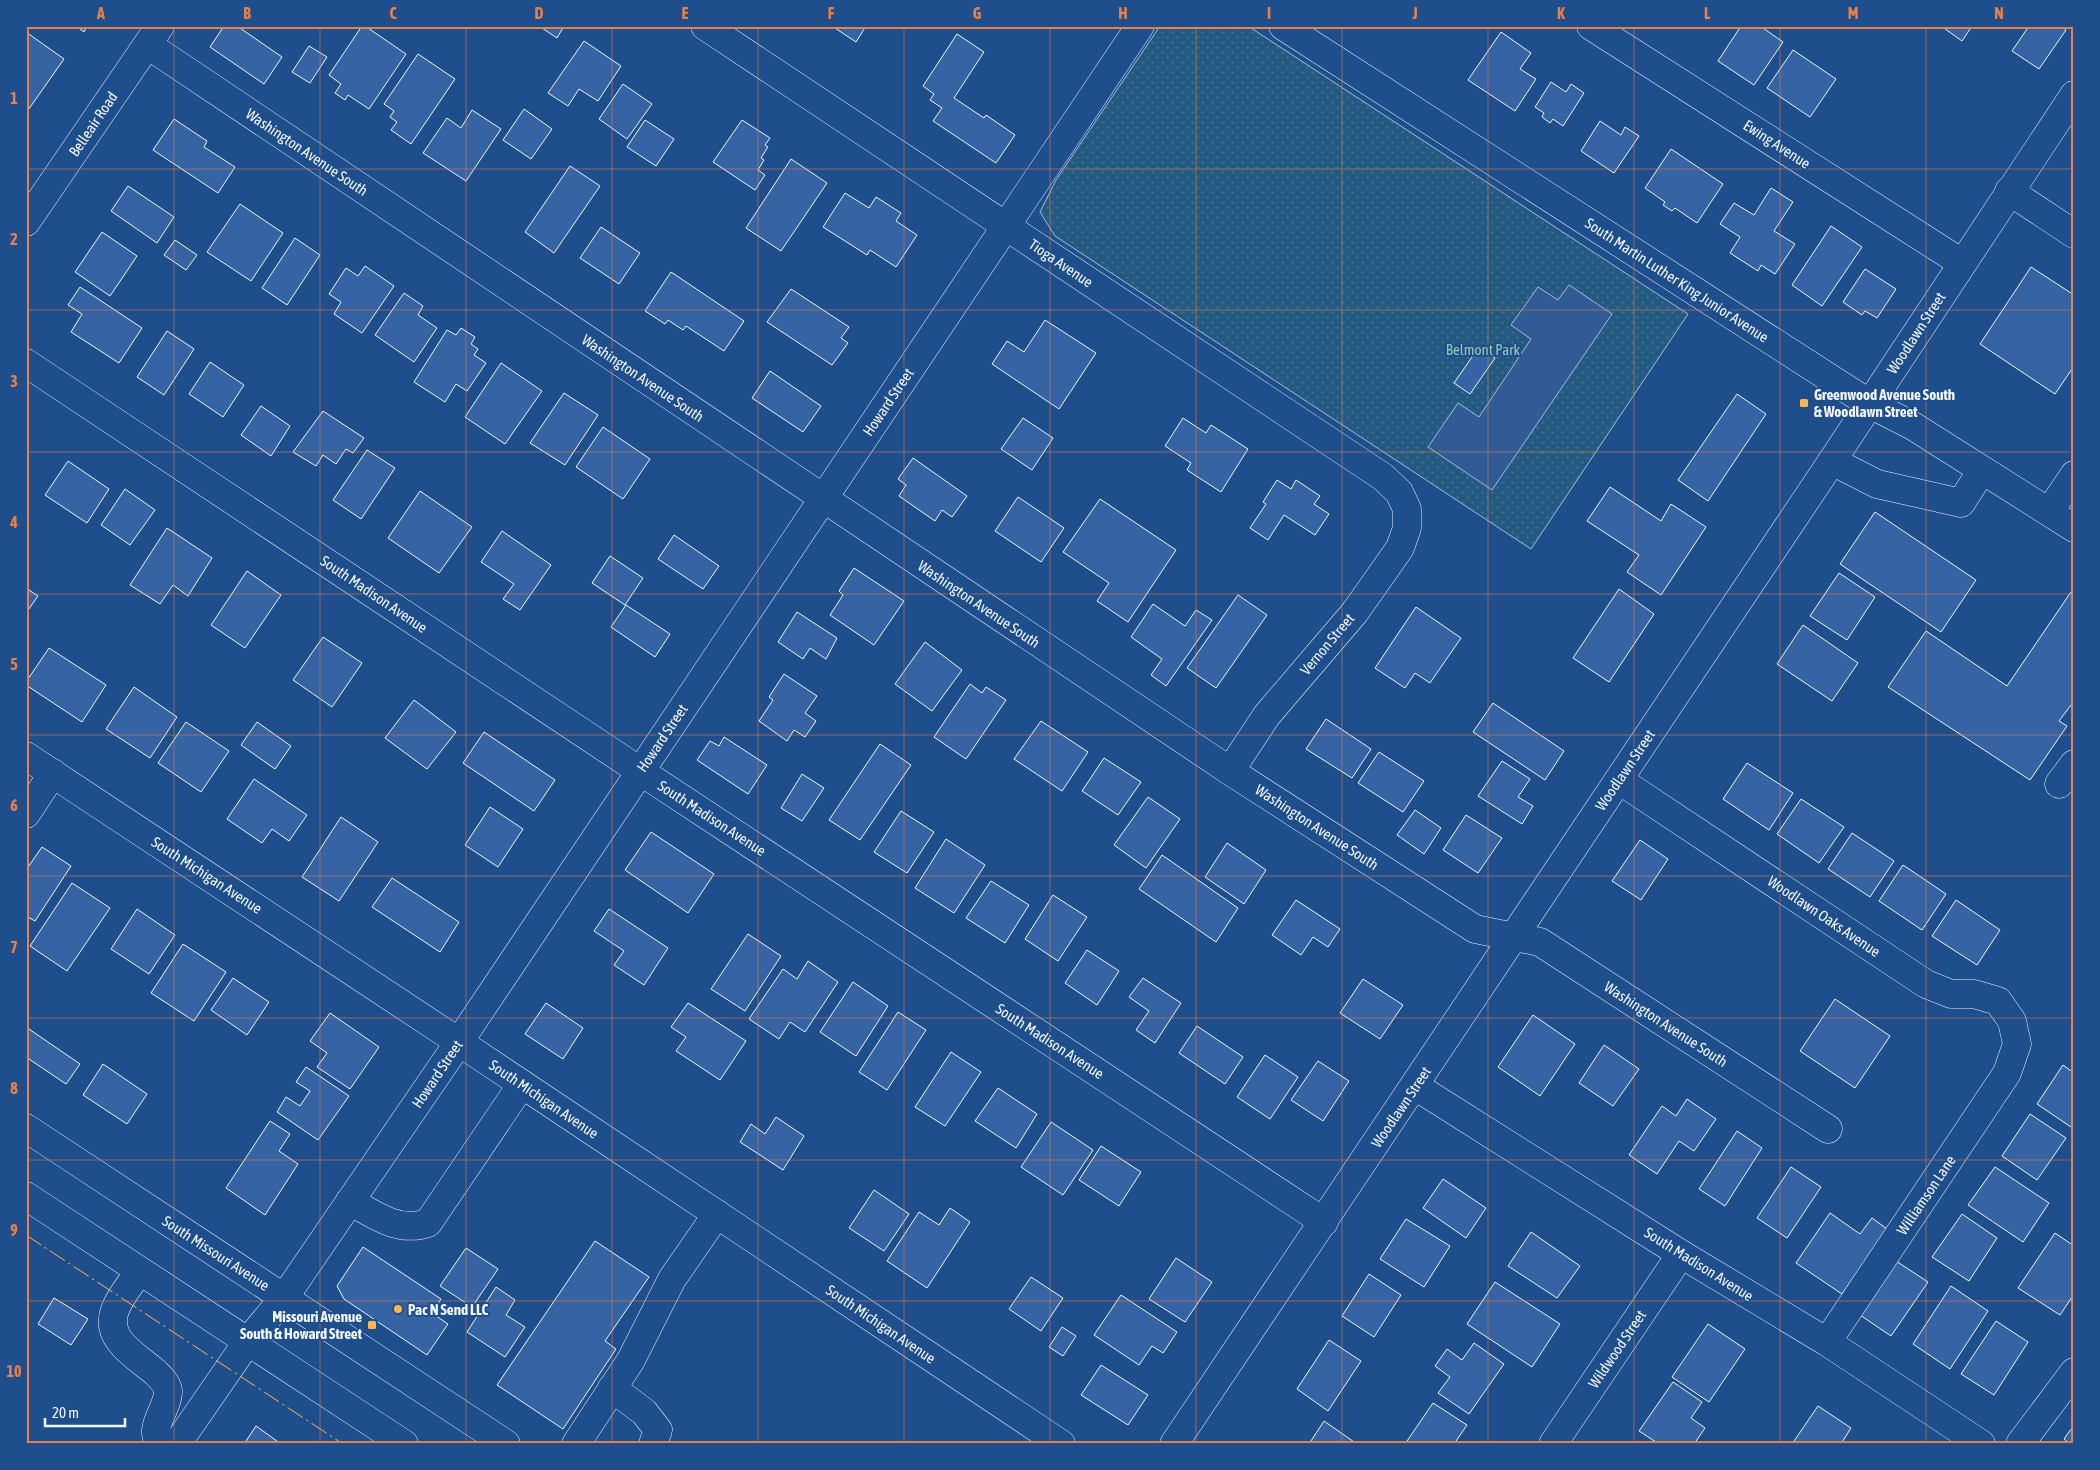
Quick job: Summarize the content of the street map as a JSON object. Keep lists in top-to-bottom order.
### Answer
{
  "streets": {
    "street": [
      "Belleair Road",
      "Ewing Avenue",
      "Washington Avenue South",
      "Tioga Avenue",
      "South Martin Luther King Junior Avenue",
      "Woodlawn Street",
      "Howard Street",
      "South Madison Avenue",
      "Vernon Street",
      "South Michigan Avenue",
      "Woodlawn Oaks Avenue",
      "Williamson Lane",
      "South Missouri Avenue",
      "Wildwood Street"
    ]
  },
  "crossings": [
    ["Belleair Road", "Washington Avenue South"],
    ["Ewing Avenue", "Woodlawn Street"],
    ["Washington Avenue South", "Woodlawn Street"],
    ["Washington Avenue South", "Howard Street"],
    ["Washington Avenue South", "Vernon Street"],
    ["Tioga Avenue", "Howard Street"],
    ["Tioga Avenue", "Vernon Street"],
    ["South Martin Luther King Junior Avenue", "Woodlawn Street"],
    ["Woodlawn Street", "South Madison Avenue"],
    ["Woodlawn Street", "Woodlawn Oaks Avenue"],
    ["Howard Street", "South Madison Avenue"],
    ["Howard Street", "South Michigan Avenue"],
    ["Howard Street", "South Missouri Avenue"],
    ["South Madison Avenue", "Williamson Lane"],
    ["South Madison Avenue", "Wildwood Street"],
    ["Woodlawn Oaks Avenue", "Williamson Lane"]
  ],
  "parks": ["Belmont Park"],
  "places": {
    "transit": ["Greenwood Avenue South & Woodlawn Street", "Missouri Avenue South & Howard Street"],
    "other": ["Pac N Send LLC"]
  },
  "scale_bar": "20 m",
  "grid": {
    "columns": [
      "A",
      "B",
      "C",
      "D",
      "E",
      "F",
      "G",
      "H",
      "I",
      "J",
      "K",
      "L",
      "M",
      "N"
    ],
    "rows": [
      "1",
      "2",
      "3",
      "4",
      "5",
      "6",
      "7",
      "8",
      "9",
      "10"
    ]
  }
}
